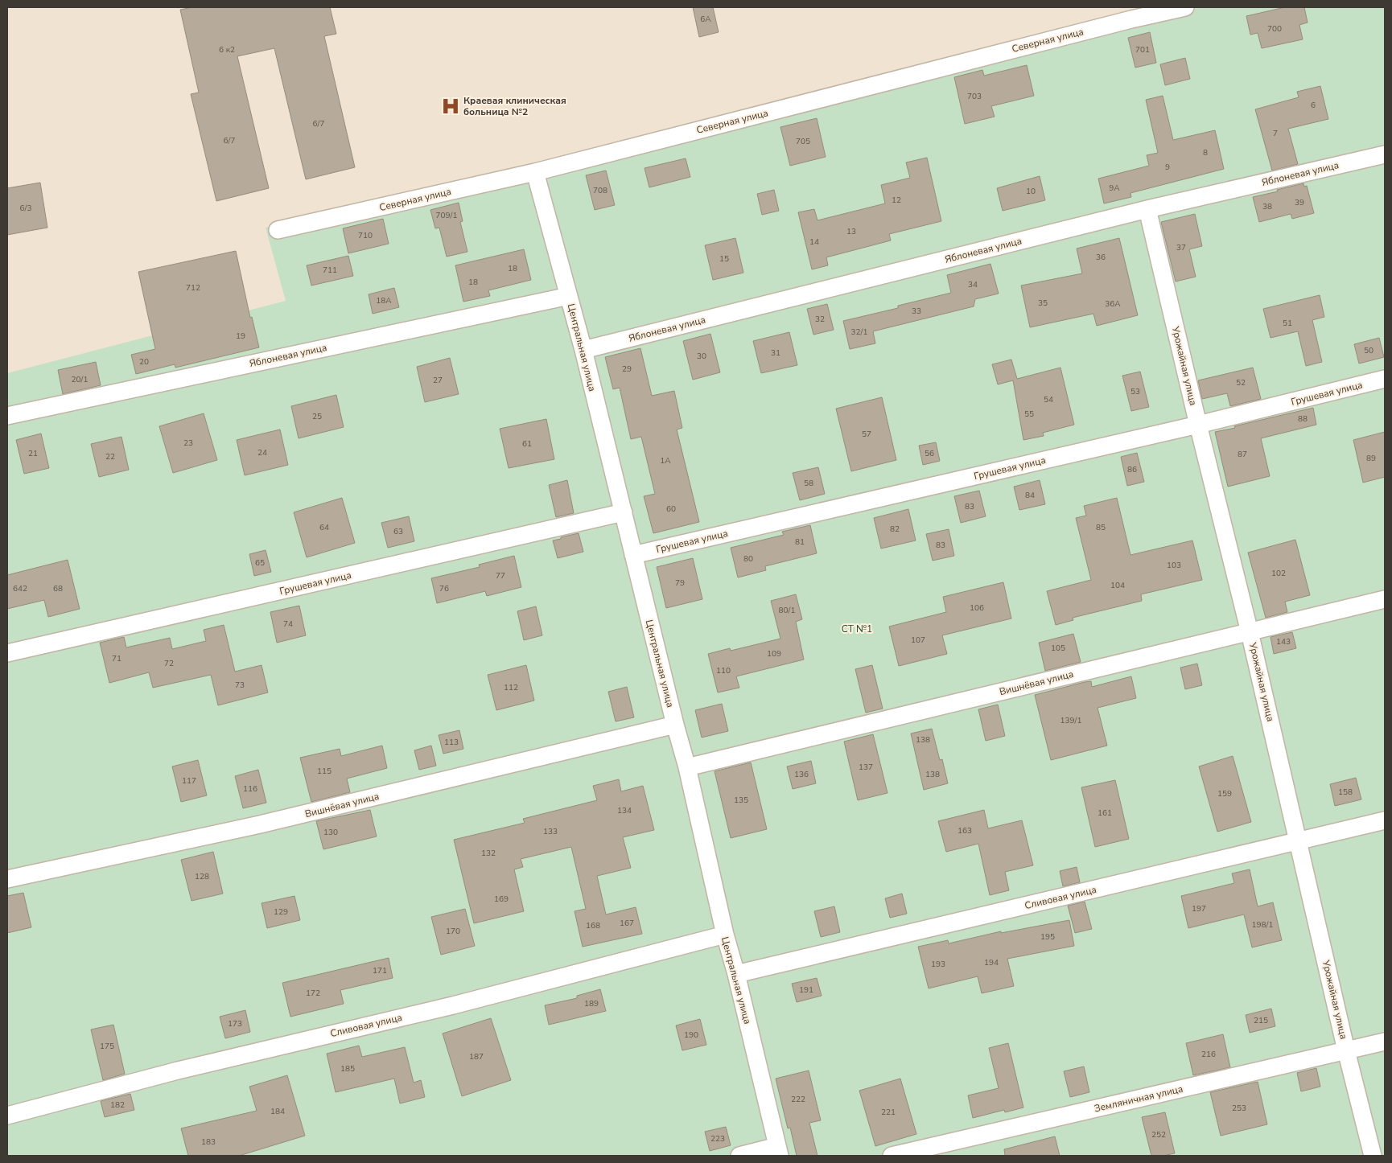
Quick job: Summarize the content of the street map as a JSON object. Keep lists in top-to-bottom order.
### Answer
{
  "streets": {
    "street": [
      "Северная улица",
      "Яблоневая улица",
      "Центральная улица",
      "Урожайная улица",
      "Грушевая улица",
      "Вишнёвая улица",
      "Сливовая улица",
      "Земляничная улица"
    ]
  },
  "crossings": [
    ["Северная улица", "Центральная улица"],
    ["Яблоневая улица", "Центральная улица"],
    ["Яблоневая улица", "Урожайная улица"],
    ["Центральная улица", "Грушевая улица"],
    ["Центральная улица", "Вишнёвая улица"],
    ["Центральная улица", "Сливовая улица"],
    ["Урожайная улица", "Грушевая улица"],
    ["Урожайная улица", "Вишнёвая улица"],
    ["Урожайная улица", "Сливовая улица"],
    ["Урожайная улица", "Земляничная улица"]
  ],
  "parks": ["СТ №1"],
  "places": {
    "hospital": ["Краевая клиническая больница №2"]
  },
  "house_numbers": [
    "6А",
    "700",
    "6 к2",
    "701",
    "703",
    "6",
    "6/7",
    "7",
    "6/7",
    "705",
    "8",
    "9",
    "9А",
    "708",
    "10",
    "12",
    "39",
    "38",
    "6/3",
    "709/1",
    "13",
    "710",
    "14",
    "37",
    "36",
    "15",
    "18",
    "711",
    "18",
    "34",
    "712",
    "18А",
    "35",
    "36А",
    "33",
    "32",
    "51",
    "32/1",
    "19",
    "50",
    "31",
    "30",
    "20",
    "29",
    "20/1",
    "27",
    "52",
    "53",
    "54",
    "55",
    "25",
    "88",
    "57",
    "23",
    "61",
    "24",
    "21",
    "56",
    "87",
    "22",
    "89",
    "1А",
    "86",
    "58",
    "84",
    "83",
    "60",
    "64",
    "85",
    "82",
    "63",
    "81",
    "83",
    "80",
    "65",
    "103",
    "102",
    "77",
    "79",
    "104",
    "642",
    "68",
    "76",
    "106",
    "80/1",
    "74",
    "107",
    "143",
    "105",
    "109",
    "71",
    "72",
    "110",
    "73",
    "112",
    "139/1",
    "138",
    "113",
    "137",
    "115",
    "136",
    "138",
    "117",
    "116",
    "158",
    "159",
    "135",
    "134",
    "161",
    "163",
    "133",
    "130",
    "132",
    "128",
    "169",
    "197",
    "129",
    "167",
    "198/1",
    "168",
    "170",
    "195",
    "194",
    "193",
    "171",
    "191",
    "172",
    "189",
    "215",
    "173",
    "190",
    "175",
    "216",
    "187",
    "185",
    "222",
    "182",
    "253",
    "184",
    "221",
    "252",
    "223",
    "183"
  ]
}
